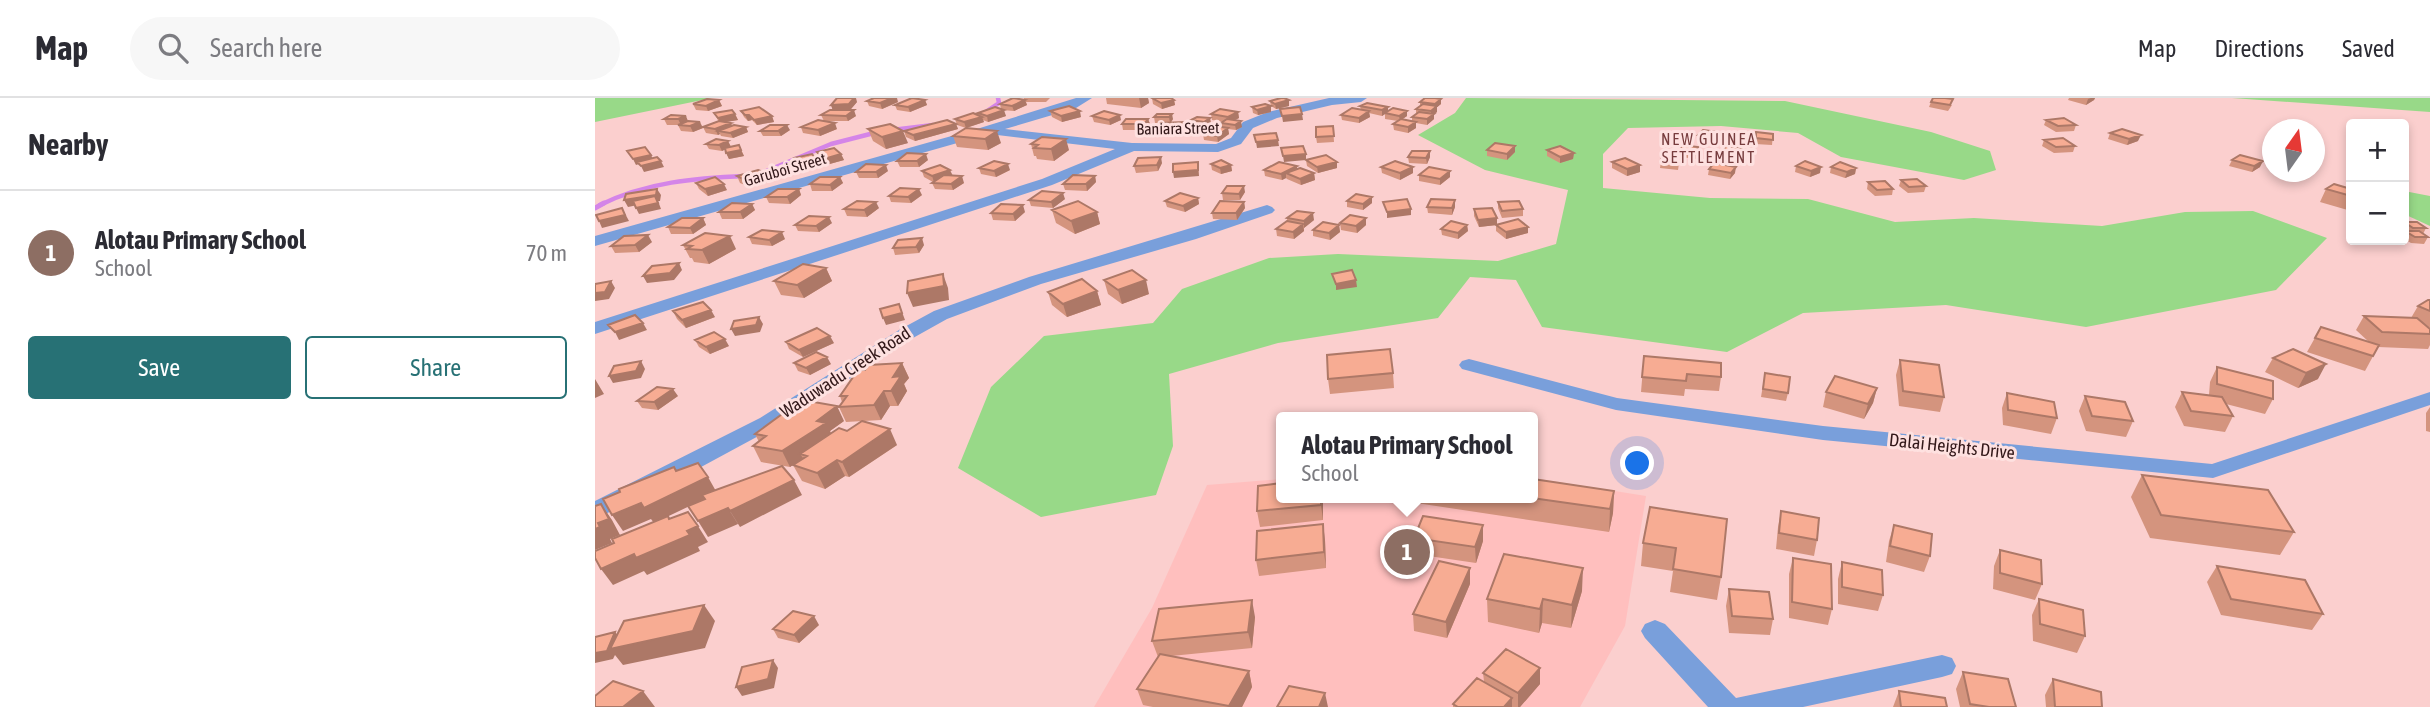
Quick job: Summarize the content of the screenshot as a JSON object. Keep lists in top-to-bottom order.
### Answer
{
  "streets": {
    "street": [
      "Baniara Street",
      "Garuboi Street",
      "Waduwadu Creek Road",
      "Dalai Heights Drive"
    ]
  },
  "crossings": [
    ["Baniara Street", "Garuboi Street"]
  ],
  "districts": ["NEW GUINEA SETTLEMENT"],
  "north": "top",
  "page": {
    "header": "Map",
    "search": "Search here",
    "nav": ["Map", "Directions", "Saved"],
    "heading": "Nearby",
    "map_buttons": ["+", "−"],
    "list": [
      {
        "mark": "1",
        "name": "Alotau Primary School",
        "note": "School",
        "value": "70 m"
      }
    ],
    "buttons": ["Save", "Share"],
    "popup": ["Alotau Primary School", "School"],
    "pins": "1"
  }
}
